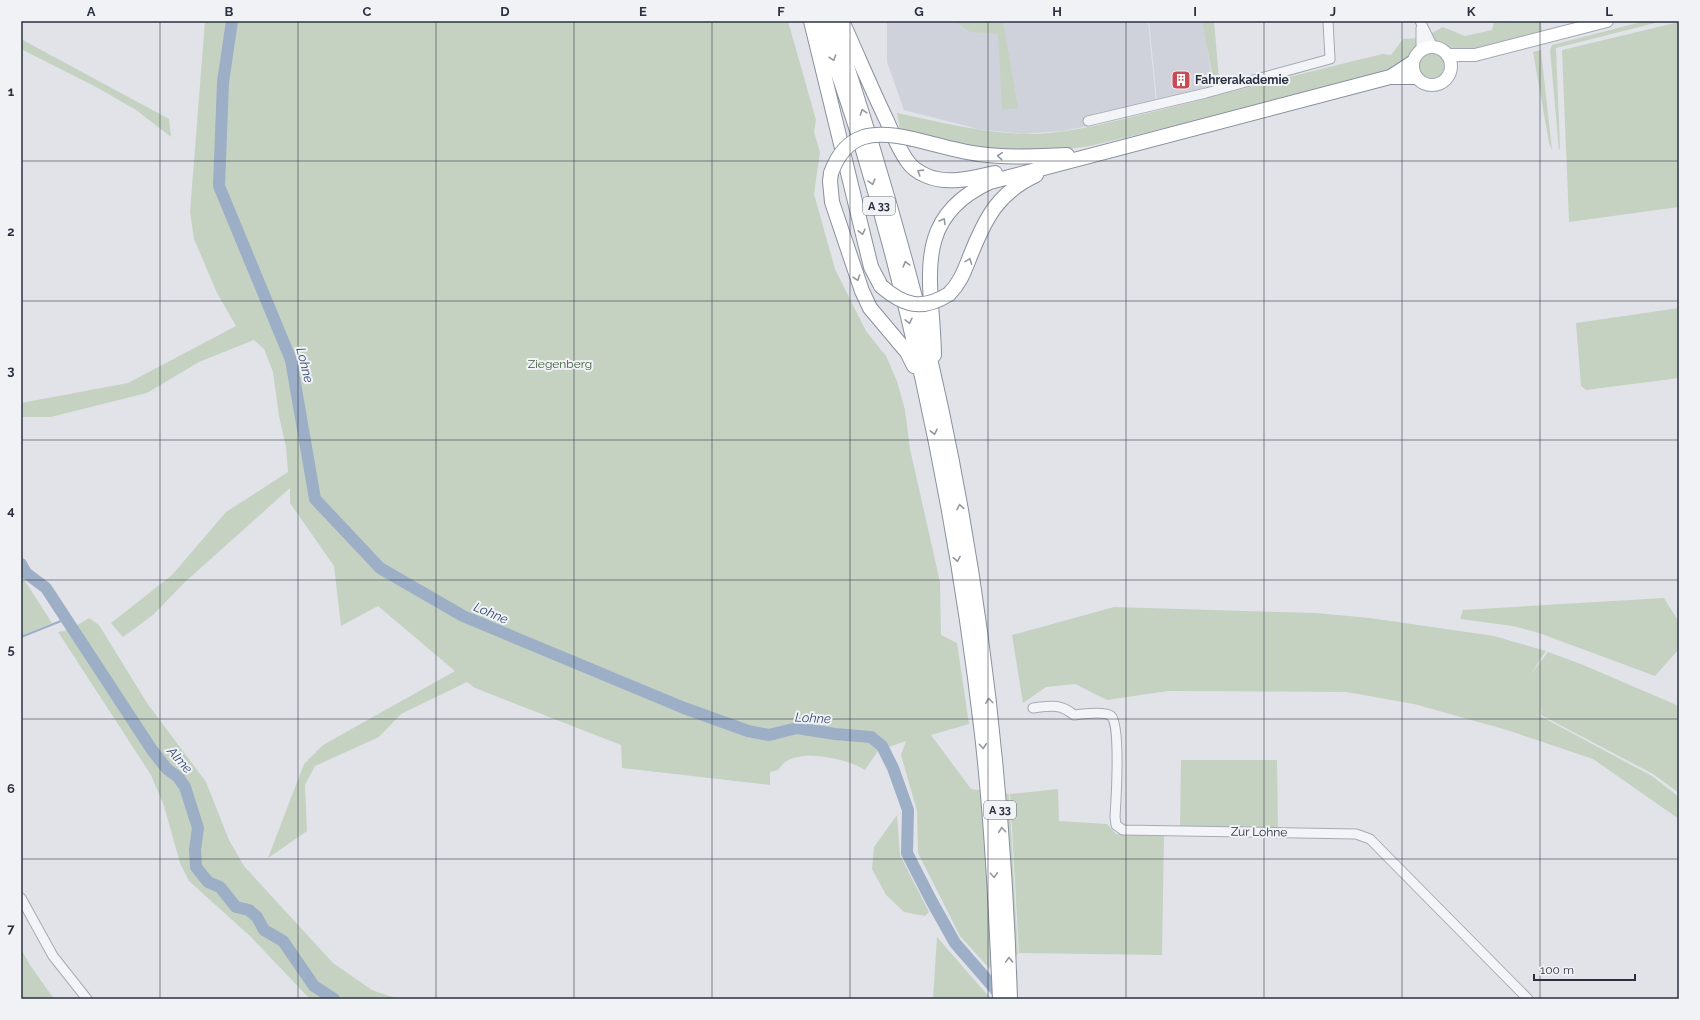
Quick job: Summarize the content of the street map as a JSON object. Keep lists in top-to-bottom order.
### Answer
{
  "streets": {
    "highway": ["A 33"],
    "street": ["Zur Lohne"]
  },
  "water": ["Lohne", "Alme"],
  "parks": ["Ziegenberg"],
  "places": {
    "building": ["Fahrerakademie"]
  },
  "scale_bar": "100 m",
  "grid": {
    "columns": [
      "A",
      "B",
      "C",
      "D",
      "E",
      "F",
      "G",
      "H",
      "I",
      "J",
      "K",
      "L"
    ],
    "rows": [
      "1",
      "2",
      "3",
      "4",
      "5",
      "6",
      "7"
    ]
  }
}
